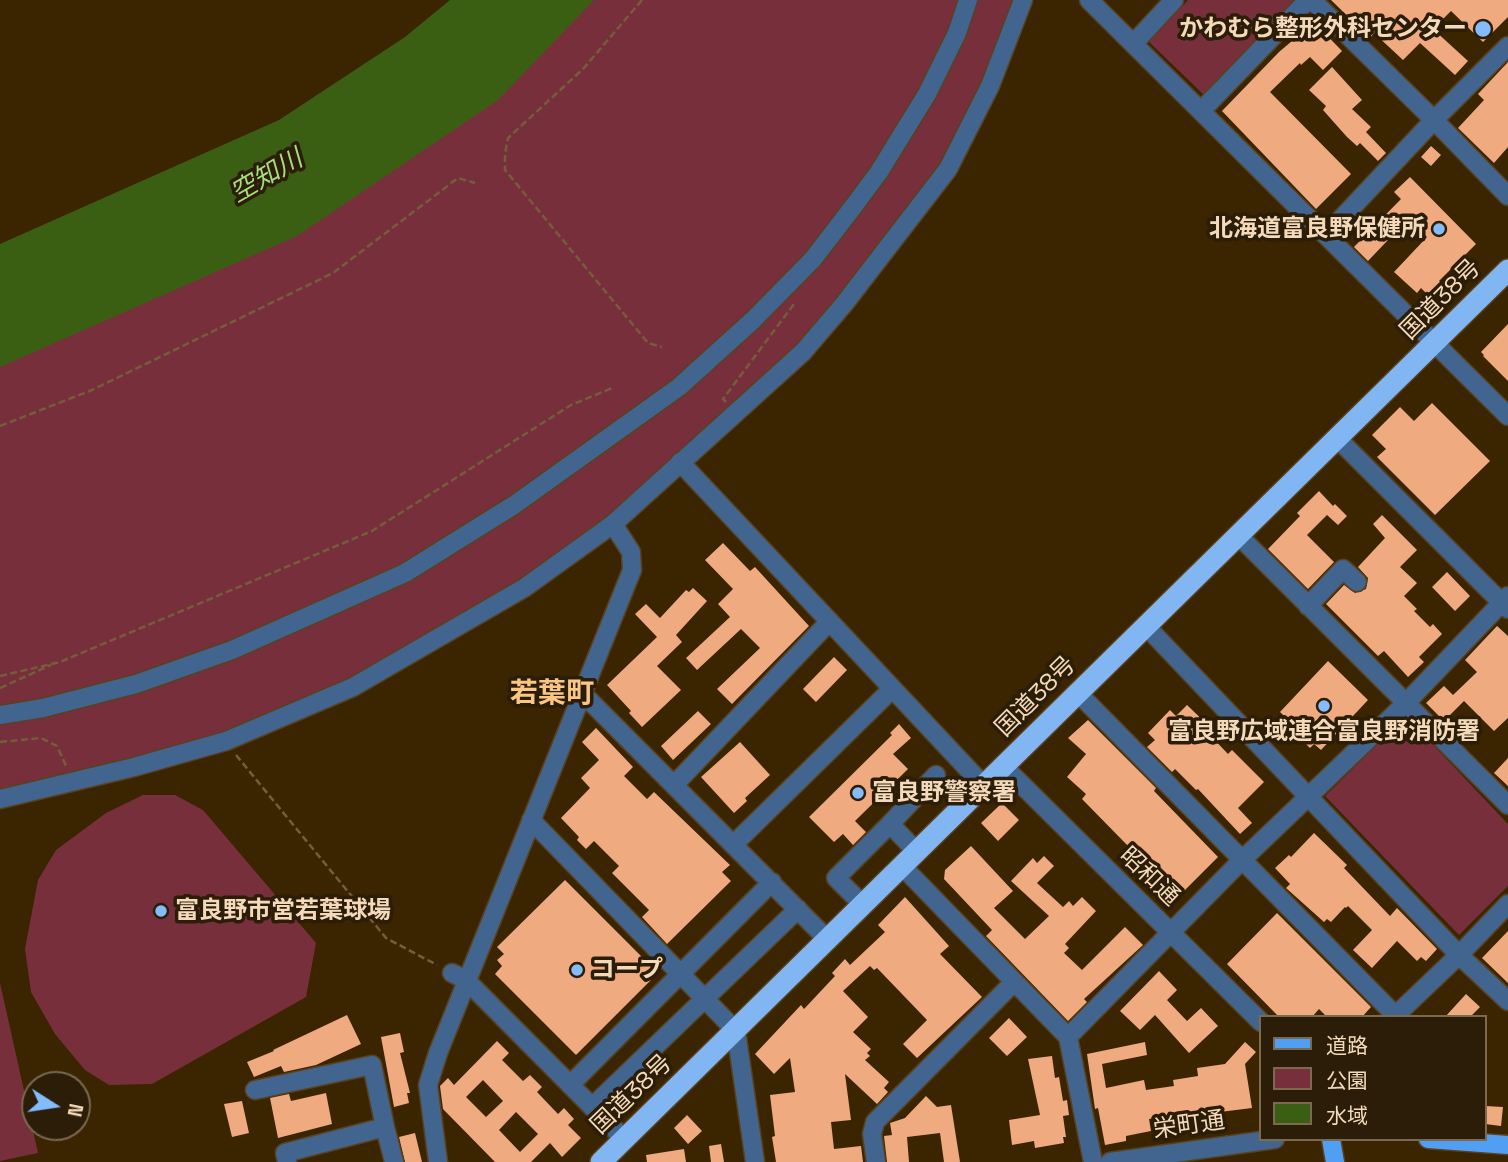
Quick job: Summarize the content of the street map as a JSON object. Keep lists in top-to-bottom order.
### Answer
{
  "streets": {
    "highway": ["国道38号"],
    "street": ["昭和通", "栄町通"]
  },
  "crossings": [
    ["国道38号", "昭和通"]
  ],
  "districts": ["若葉町"],
  "water": ["空知川"],
  "places": [
    "かわむら整形外科センター",
    "北海道富良野保健所",
    "富良野広域連合富良野消防署",
    "富良野警察署",
    "富良野市営若葉球場",
    "コープ"
  ],
  "legend": ["道路", "公園", "水域"],
  "north": "right"
}
